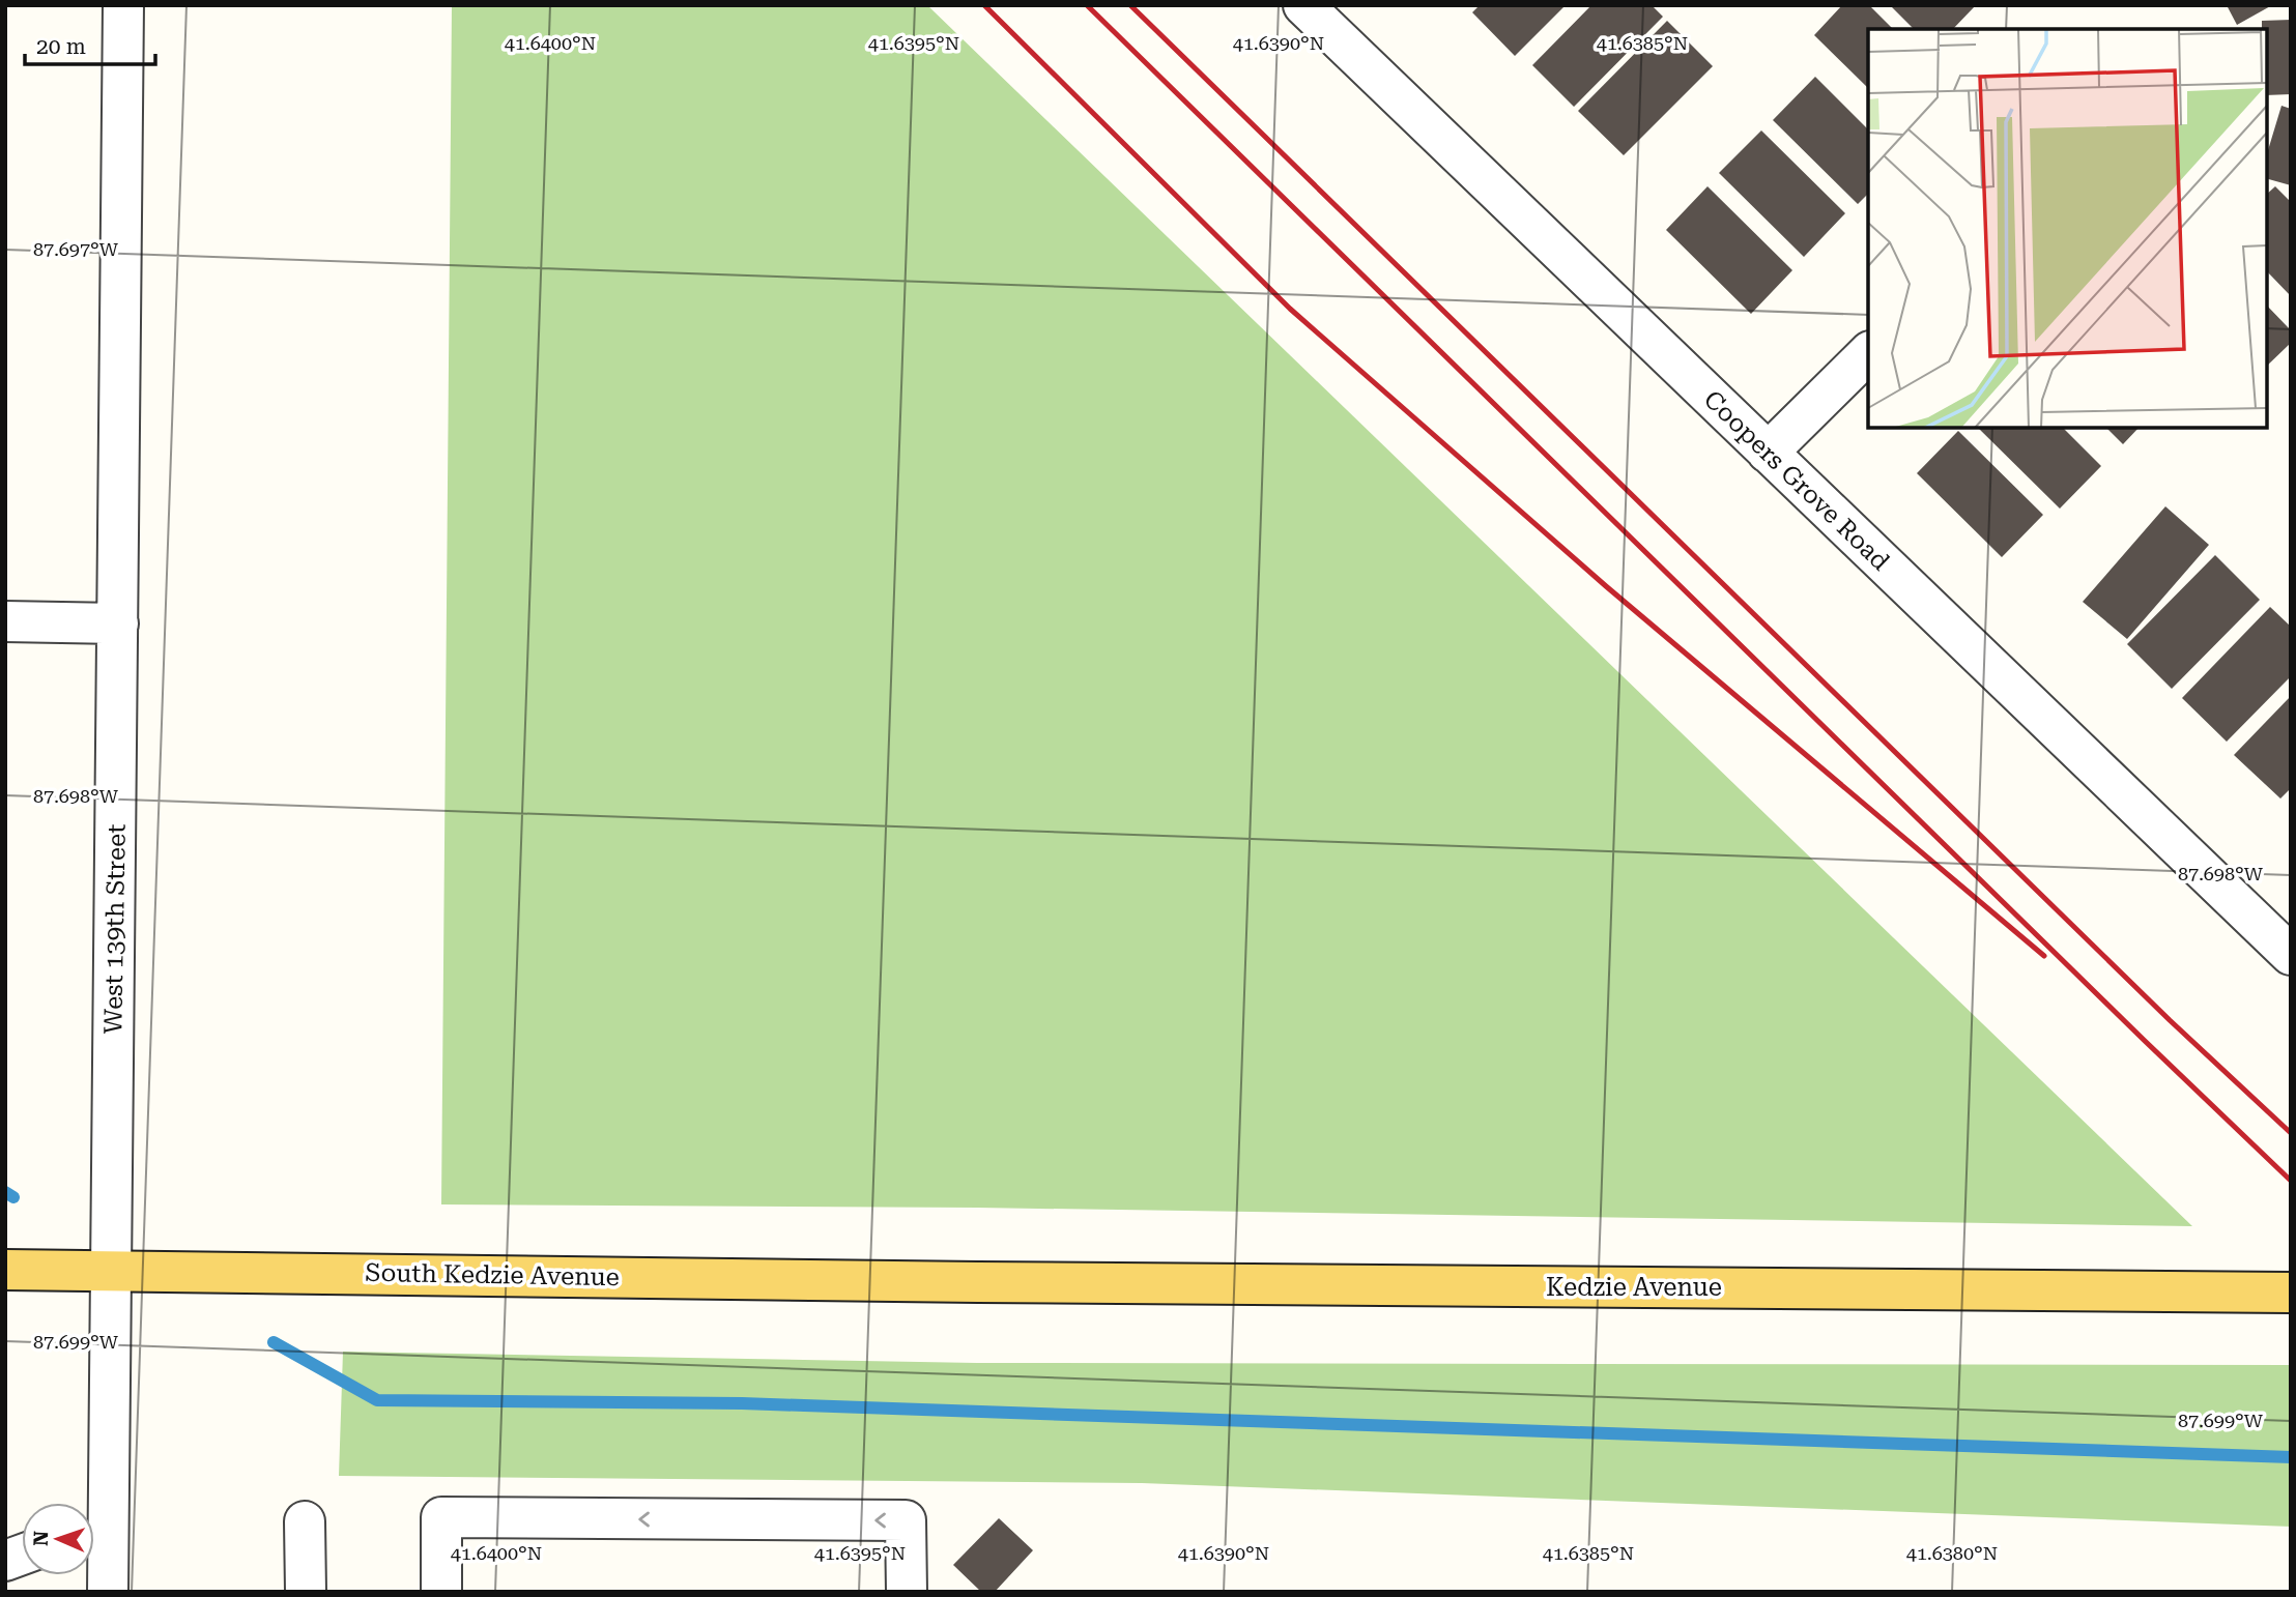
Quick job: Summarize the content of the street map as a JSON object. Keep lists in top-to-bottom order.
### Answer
{
  "streets": {
    "main road": ["South Kedzie Avenue", "Kedzie Avenue"],
    "street": ["Coopers Grove Road", "West 139th Street"]
  },
  "crossings": [
    ["West 139th Street", "South Kedzie Avenue"],
    ["South Kedzie Avenue", "Kedzie Avenue"]
  ],
  "scale_bar": "20 m",
  "north": "left",
  "coordinates": [
    "41.6400°N",
    "41.6395°N",
    "41.6390°N",
    "41.6385°N",
    "87.697°W",
    "87.698°W",
    "87.699°W",
    "41.6380°N"
  ]
}
